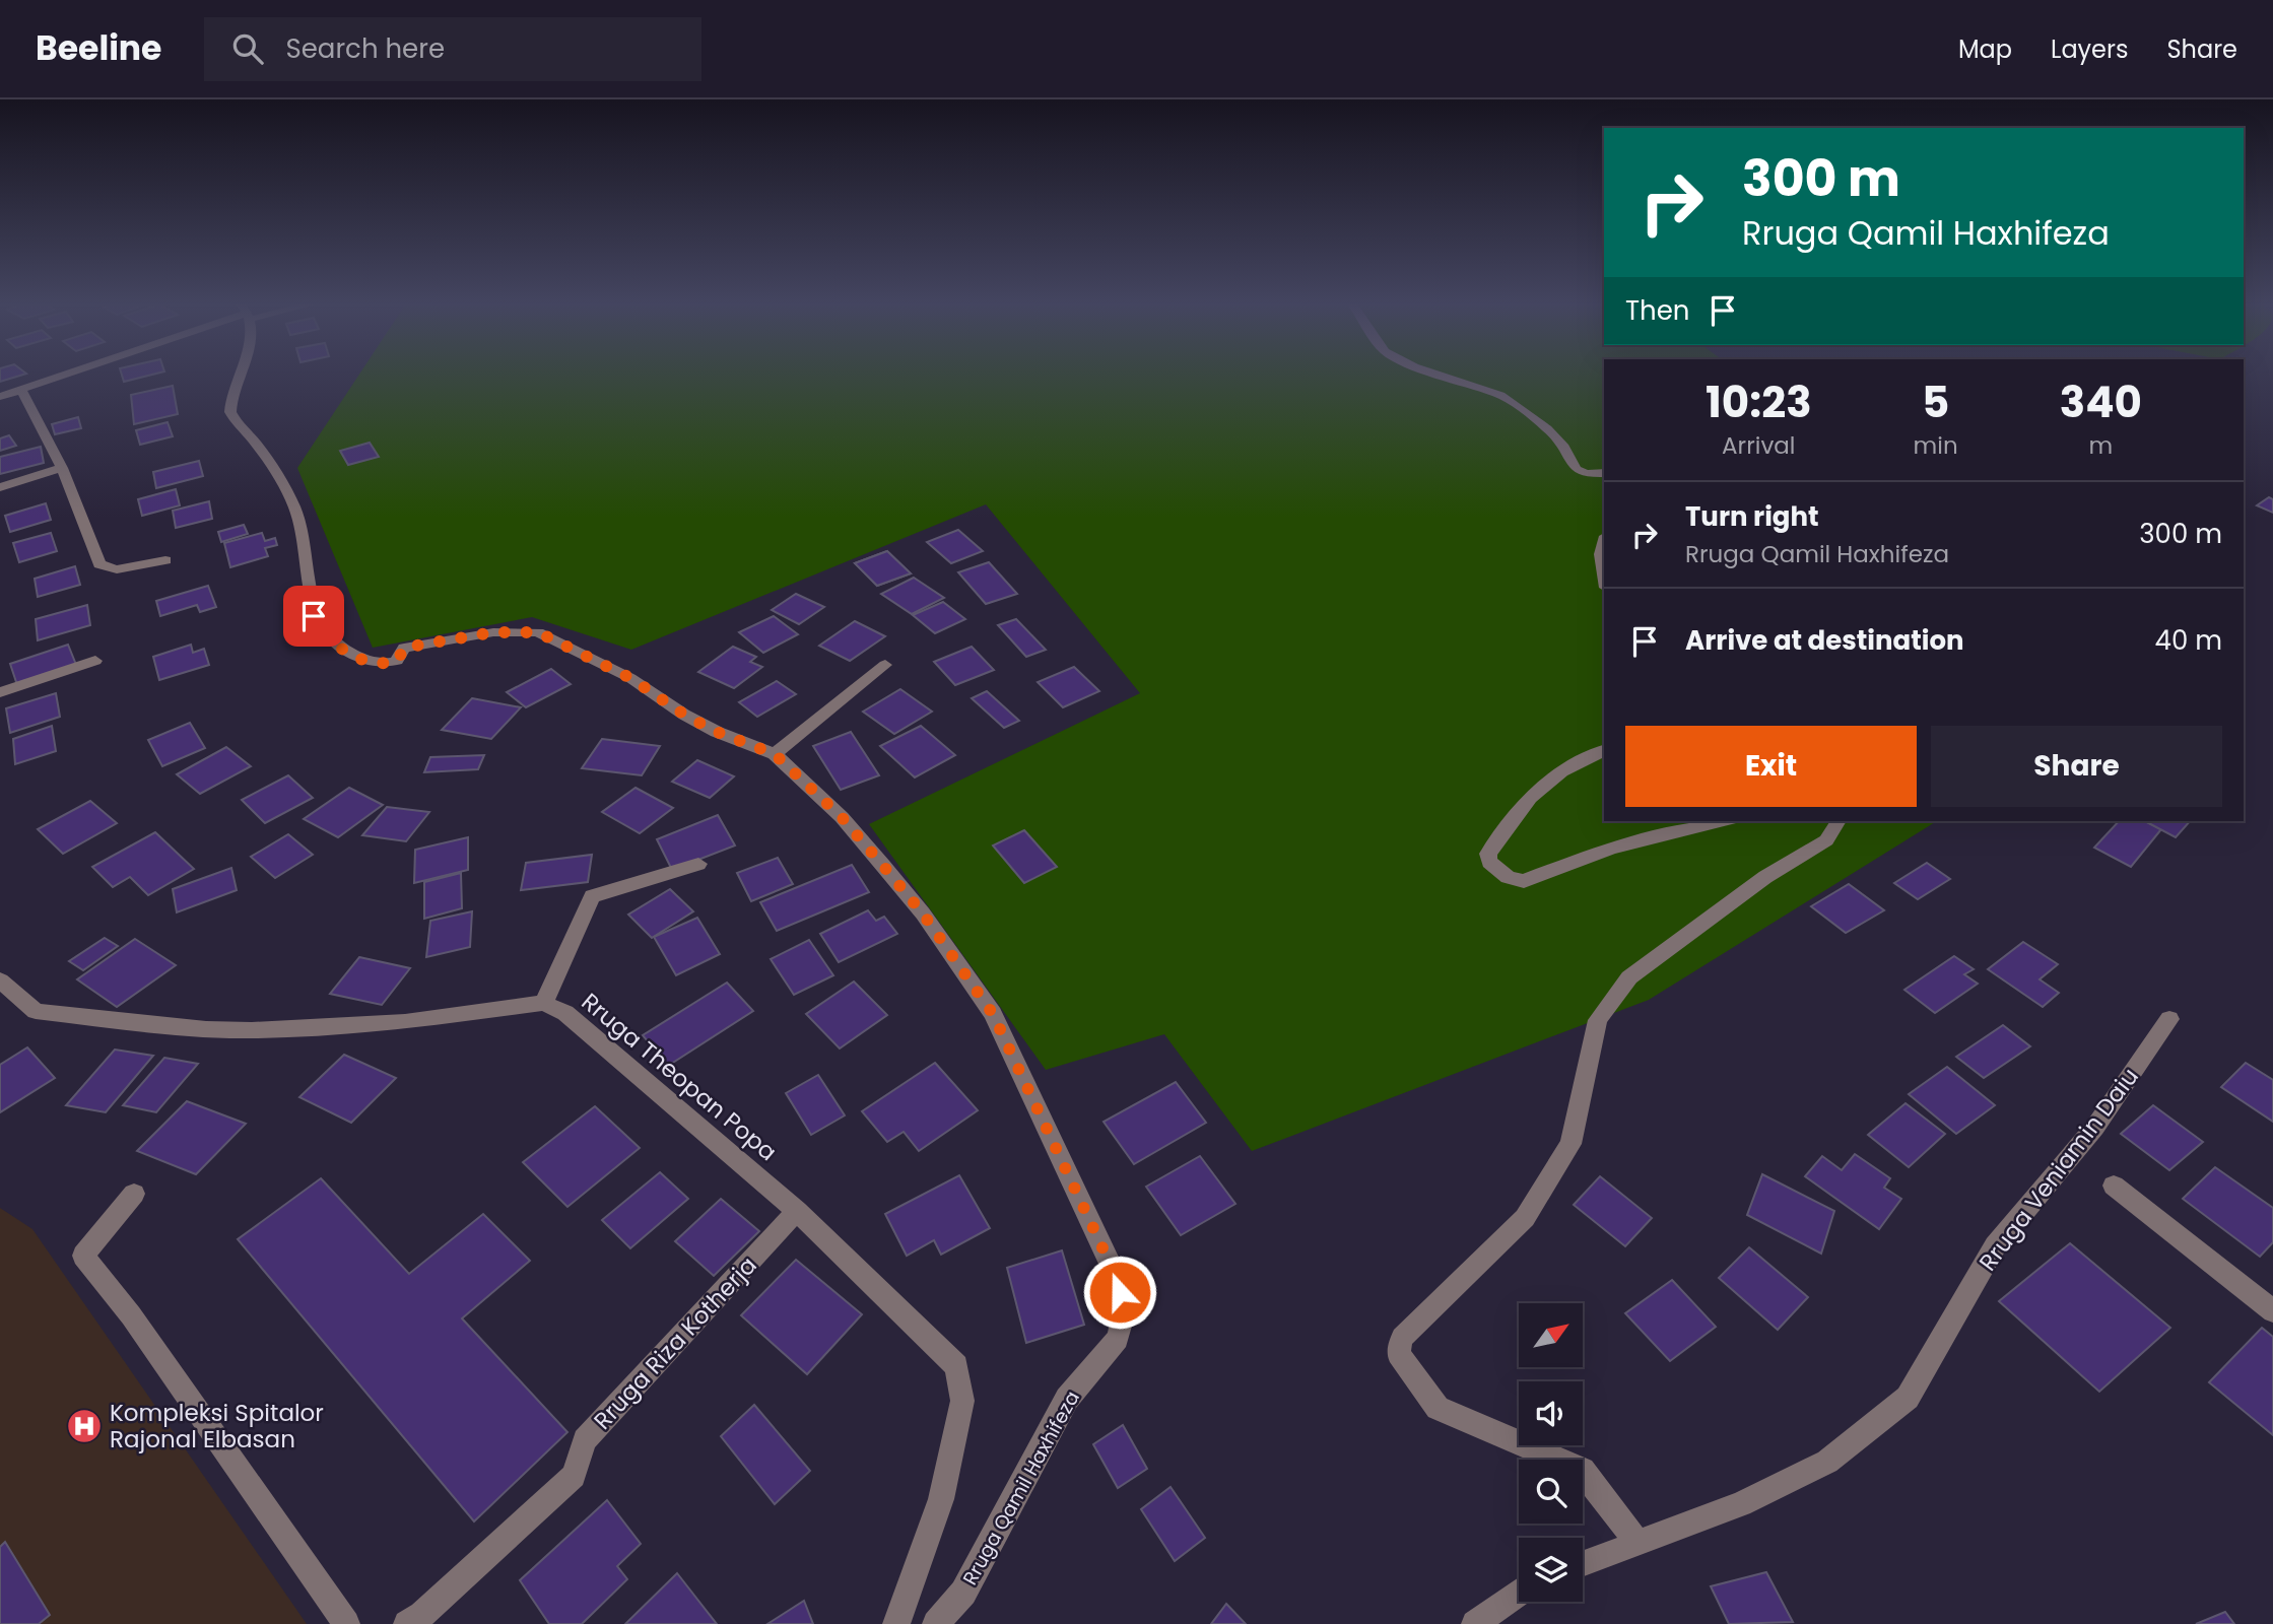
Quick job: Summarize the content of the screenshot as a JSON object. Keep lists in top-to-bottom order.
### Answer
{
  "streets": {
    "street": [
      "Rruga Theopan Popa",
      "Rruga Veniamin Daiu",
      "Rruga Riza Kotherja",
      "Rruga Qamil Haxhifeza"
    ]
  },
  "crossings": [
    ["Rruga Theopan Popa", "Rruga Riza Kotherja"]
  ],
  "places": {
    "hospital": ["Kompleksi Spitalor Rajonal Elbasan"]
  },
  "north": "top right",
  "page": {
    "header": "Beeline",
    "search": "Search here",
    "nav": ["Map", "Layers", "Share"],
    "turn": ["300 m", "Rruga Qamil Haxhifeza"],
    "then": "Then",
    "eta": [
      "10:23",
      "Arrival",
      "5",
      "min",
      "340",
      "m"
    ],
    "list": [
      {
        "name": "Turn right",
        "note": "Rruga Qamil Haxhifeza",
        "value": "300 m"
      },
      {
        "name": "Arrive at destination",
        "value": "40 m"
      }
    ],
    "buttons": ["Exit", "Share"]
  }
}
